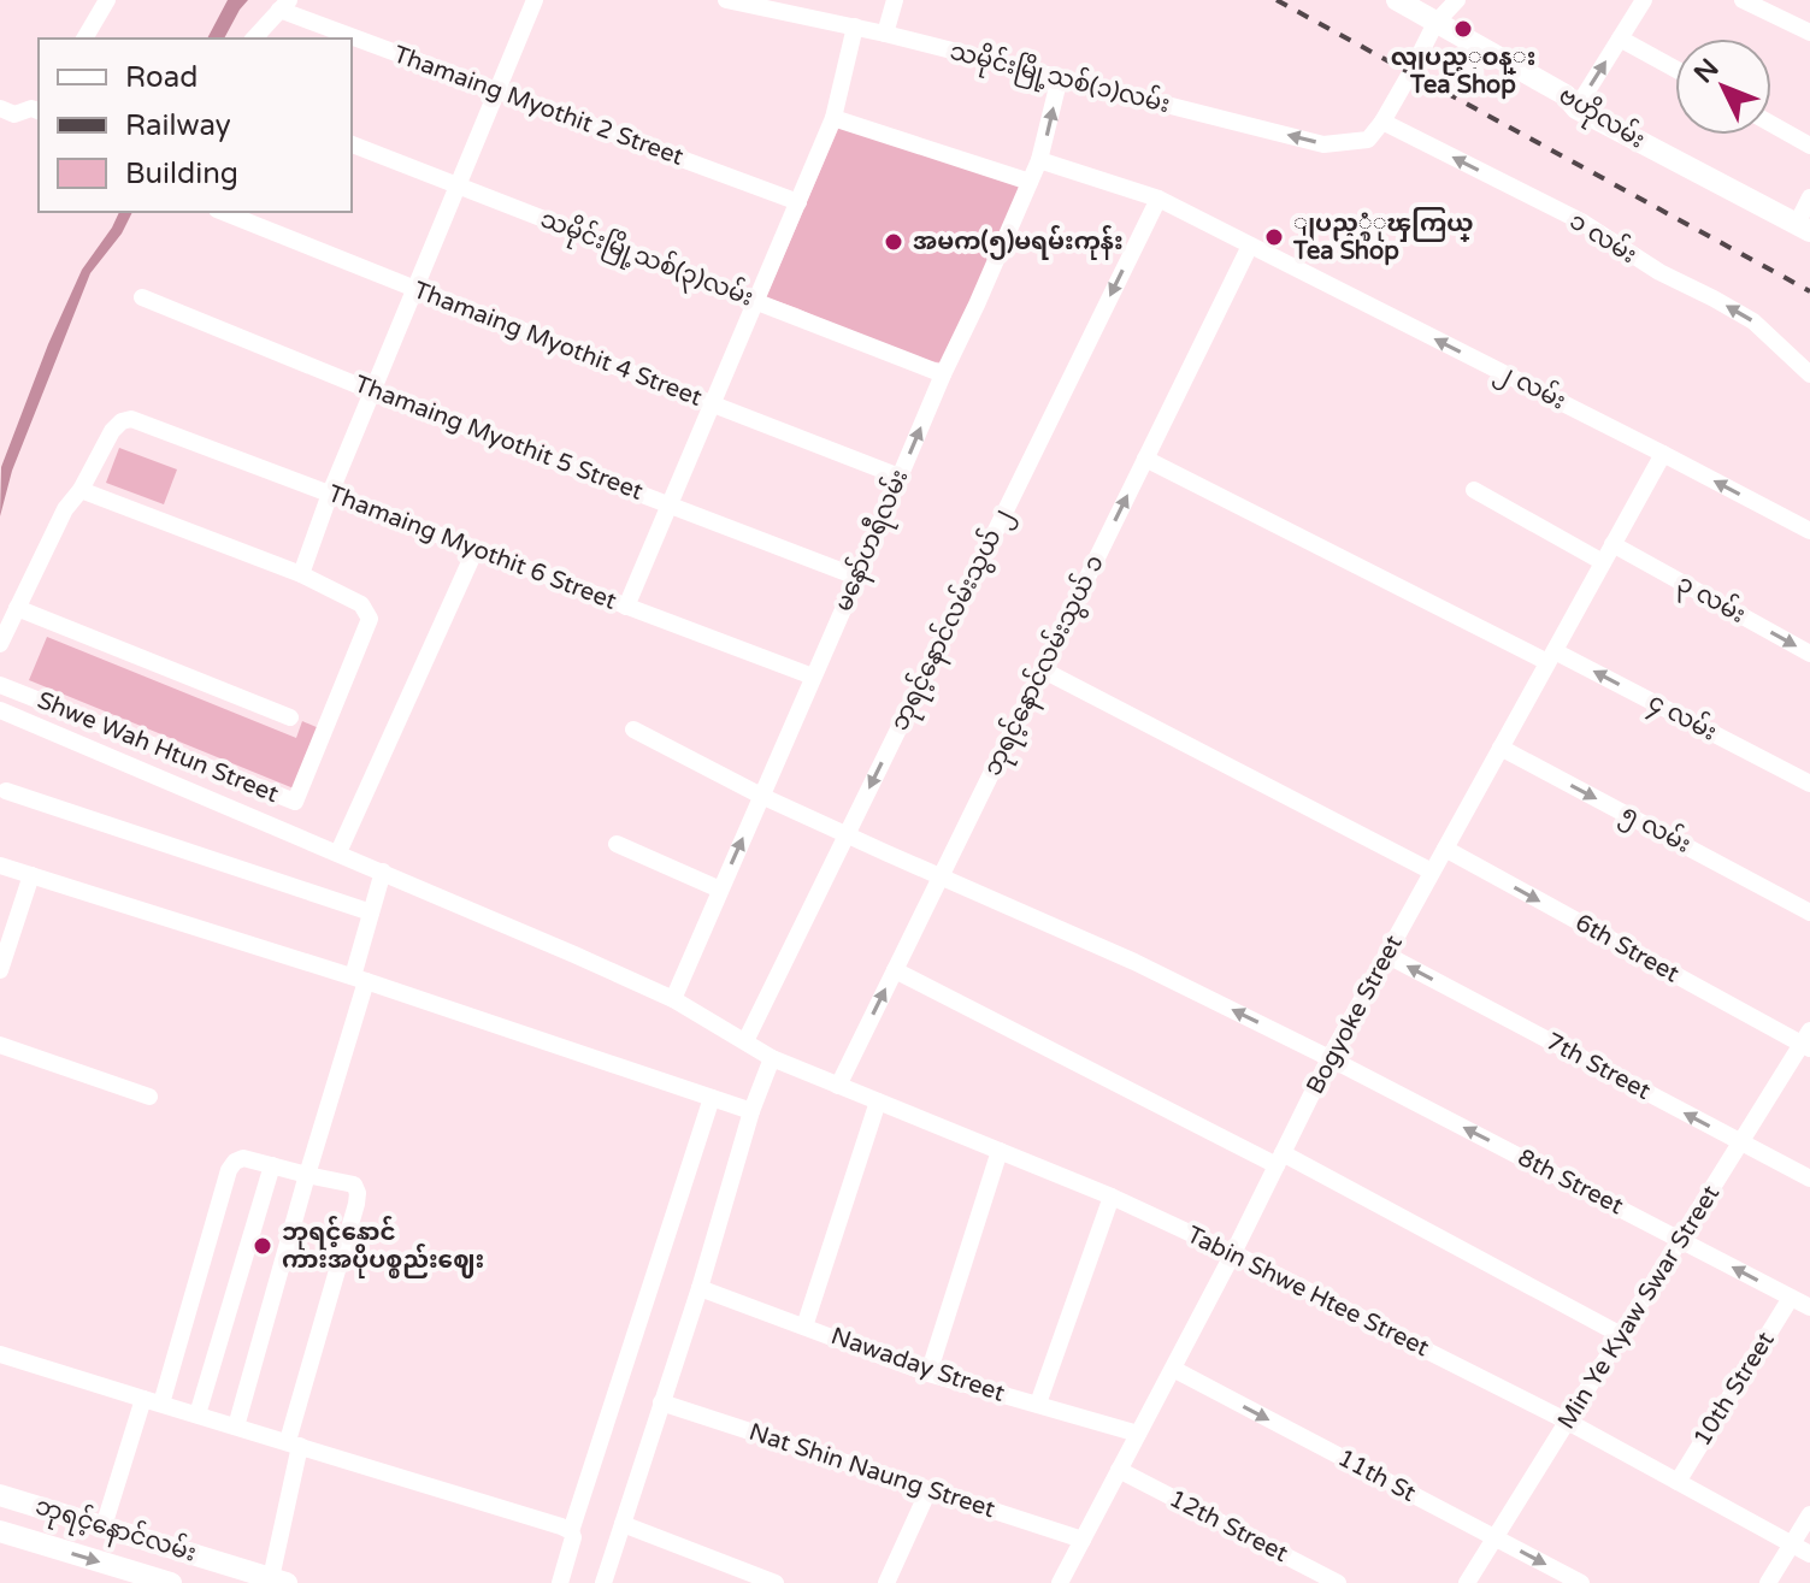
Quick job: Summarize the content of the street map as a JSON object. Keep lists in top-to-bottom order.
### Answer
{
  "streets": {
    "main road": ["ဗဟိုလမ်း", "ဘုရင့်နောင်လမ်း"],
    "street": [
      "သမိုင်းမြို့သစ်(၁)လမ်း",
      "Thamaing Myothit 2 Street",
      "၁ လမ်း",
      "သမိုင်းမြို့သစ်(၃)လမ်း",
      "Thamaing Myothit 4 Street",
      "၂ လမ်း",
      "Thamaing Myothit 5 Street",
      "မနော်ဟရီလမ်း",
      "Thamaing Myothit 6 Street",
      "၃ လမ်း",
      "ဘုရင့်နောင်လမ်းသွယ် ၂",
      "ဘုရင့်နောင်လမ်းသွယ် ၁",
      "၄ လမ်း",
      "Shwe Wah Htun Street",
      "၅ လမ်း",
      "6th Street",
      "Bogyoke Street",
      "7th Street",
      "8th Street",
      "Tabin Shwe Htee Street",
      "Min Ye Kyaw Swar Street",
      "Nawaday Street",
      "10th Street",
      "Nat Shin Naung Street",
      "11th St",
      "12th Street"
    ]
  },
  "crossings": [
    ["သမိုင်းမြို့သစ်(၁)လမ်း", "၁ လမ်း"],
    ["သမိုင်းမြို့သစ်(၁)လမ်း", "မနော်ဟရီလမ်း"],
    ["သမိုင်းမြို့သစ်(၃)လမ်း", "မနော်ဟရီလမ်း"],
    ["Thamaing Myothit 4 Street", "မနော်ဟရီလမ်း"],
    ["၂ လမ်း", "မနော်ဟရီလမ်း"],
    ["၂ လမ်း", "ဘုရင့်နောင်လမ်းသွယ် ၂"],
    ["၂ လမ်း", "ဘုရင့်နောင်လမ်းသွယ် ၁"],
    ["၂ လမ်း", "Bogyoke Street"],
    ["Thamaing Myothit 5 Street", "မနော်ဟရီလမ်း"],
    ["မနော်ဟရီလမ်း", "Thamaing Myothit 6 Street"],
    ["မနော်ဟရီလမ်း", "8th Street"],
    ["မနော်ဟရီလမ်း", "Tabin Shwe Htee Street"],
    ["၃ လမ်း", "Bogyoke Street"],
    ["ဘုရင့်နောင်လမ်းသွယ် ၂", "8th Street"],
    ["ဘုရင့်နောင်လမ်းသွယ် ၂", "Tabin Shwe Htee Street"],
    ["ဘုရင့်နောင်လမ်းသွယ် ၁", "၄ လမ်း"],
    ["ဘုရင့်နောင်လမ်းသွယ် ၁", "8th Street"],
    ["ဘုရင့်နောင်လမ်းသွယ် ၁", "Tabin Shwe Htee Street"],
    ["၄ လမ်း", "Bogyoke Street"],
    ["၅ လမ်း", "Bogyoke Street"],
    ["6th Street", "Bogyoke Street"],
    ["6th Street", "Min Ye Kyaw Swar Street"],
    ["Bogyoke Street", "7th Street"],
    ["Bogyoke Street", "8th Street"],
    ["Bogyoke Street", "Tabin Shwe Htee Street"],
    ["Bogyoke Street", "Nawaday Street"],
    ["Bogyoke Street", "Nat Shin Naung Street"],
    ["Bogyoke Street", "11th St"],
    ["Bogyoke Street", "12th Street"],
    ["7th Street", "Min Ye Kyaw Swar Street"],
    ["8th Street", "Min Ye Kyaw Swar Street"],
    ["8th Street", "10th Street"],
    ["Tabin Shwe Htee Street", "Min Ye Kyaw Swar Street"],
    ["Tabin Shwe Htee Street", "10th Street"],
    ["Min Ye Kyaw Swar Street", "11th St"]
  ],
  "one_way": [
    "သမိုင်းမြို့သစ်(၁)လမ်း",
    "၁ လမ်း",
    "၂ လမ်း",
    "၃ လမ်း",
    "ဘုရင့်နောင်လမ်းသွယ် ၂",
    "ဘုရင့်နောင်လမ်းသွယ် ၁",
    "၄ လမ်း",
    "၅ လမ်း",
    "6th Street",
    "7th Street",
    "11th St"
  ],
  "places": [
    "လျပည့္ဝန္း Tea Shop",
    "ျပည့္စံုၾကြယ္ Tea Shop",
    "အမက(၅)မရမ်းကုန်း",
    "ဘုရင့်နောင် ကားအပိုပစ္စည်းဈေး"
  ],
  "legend": ["Road", "Railway", "Building"],
  "north": "top left"
}
